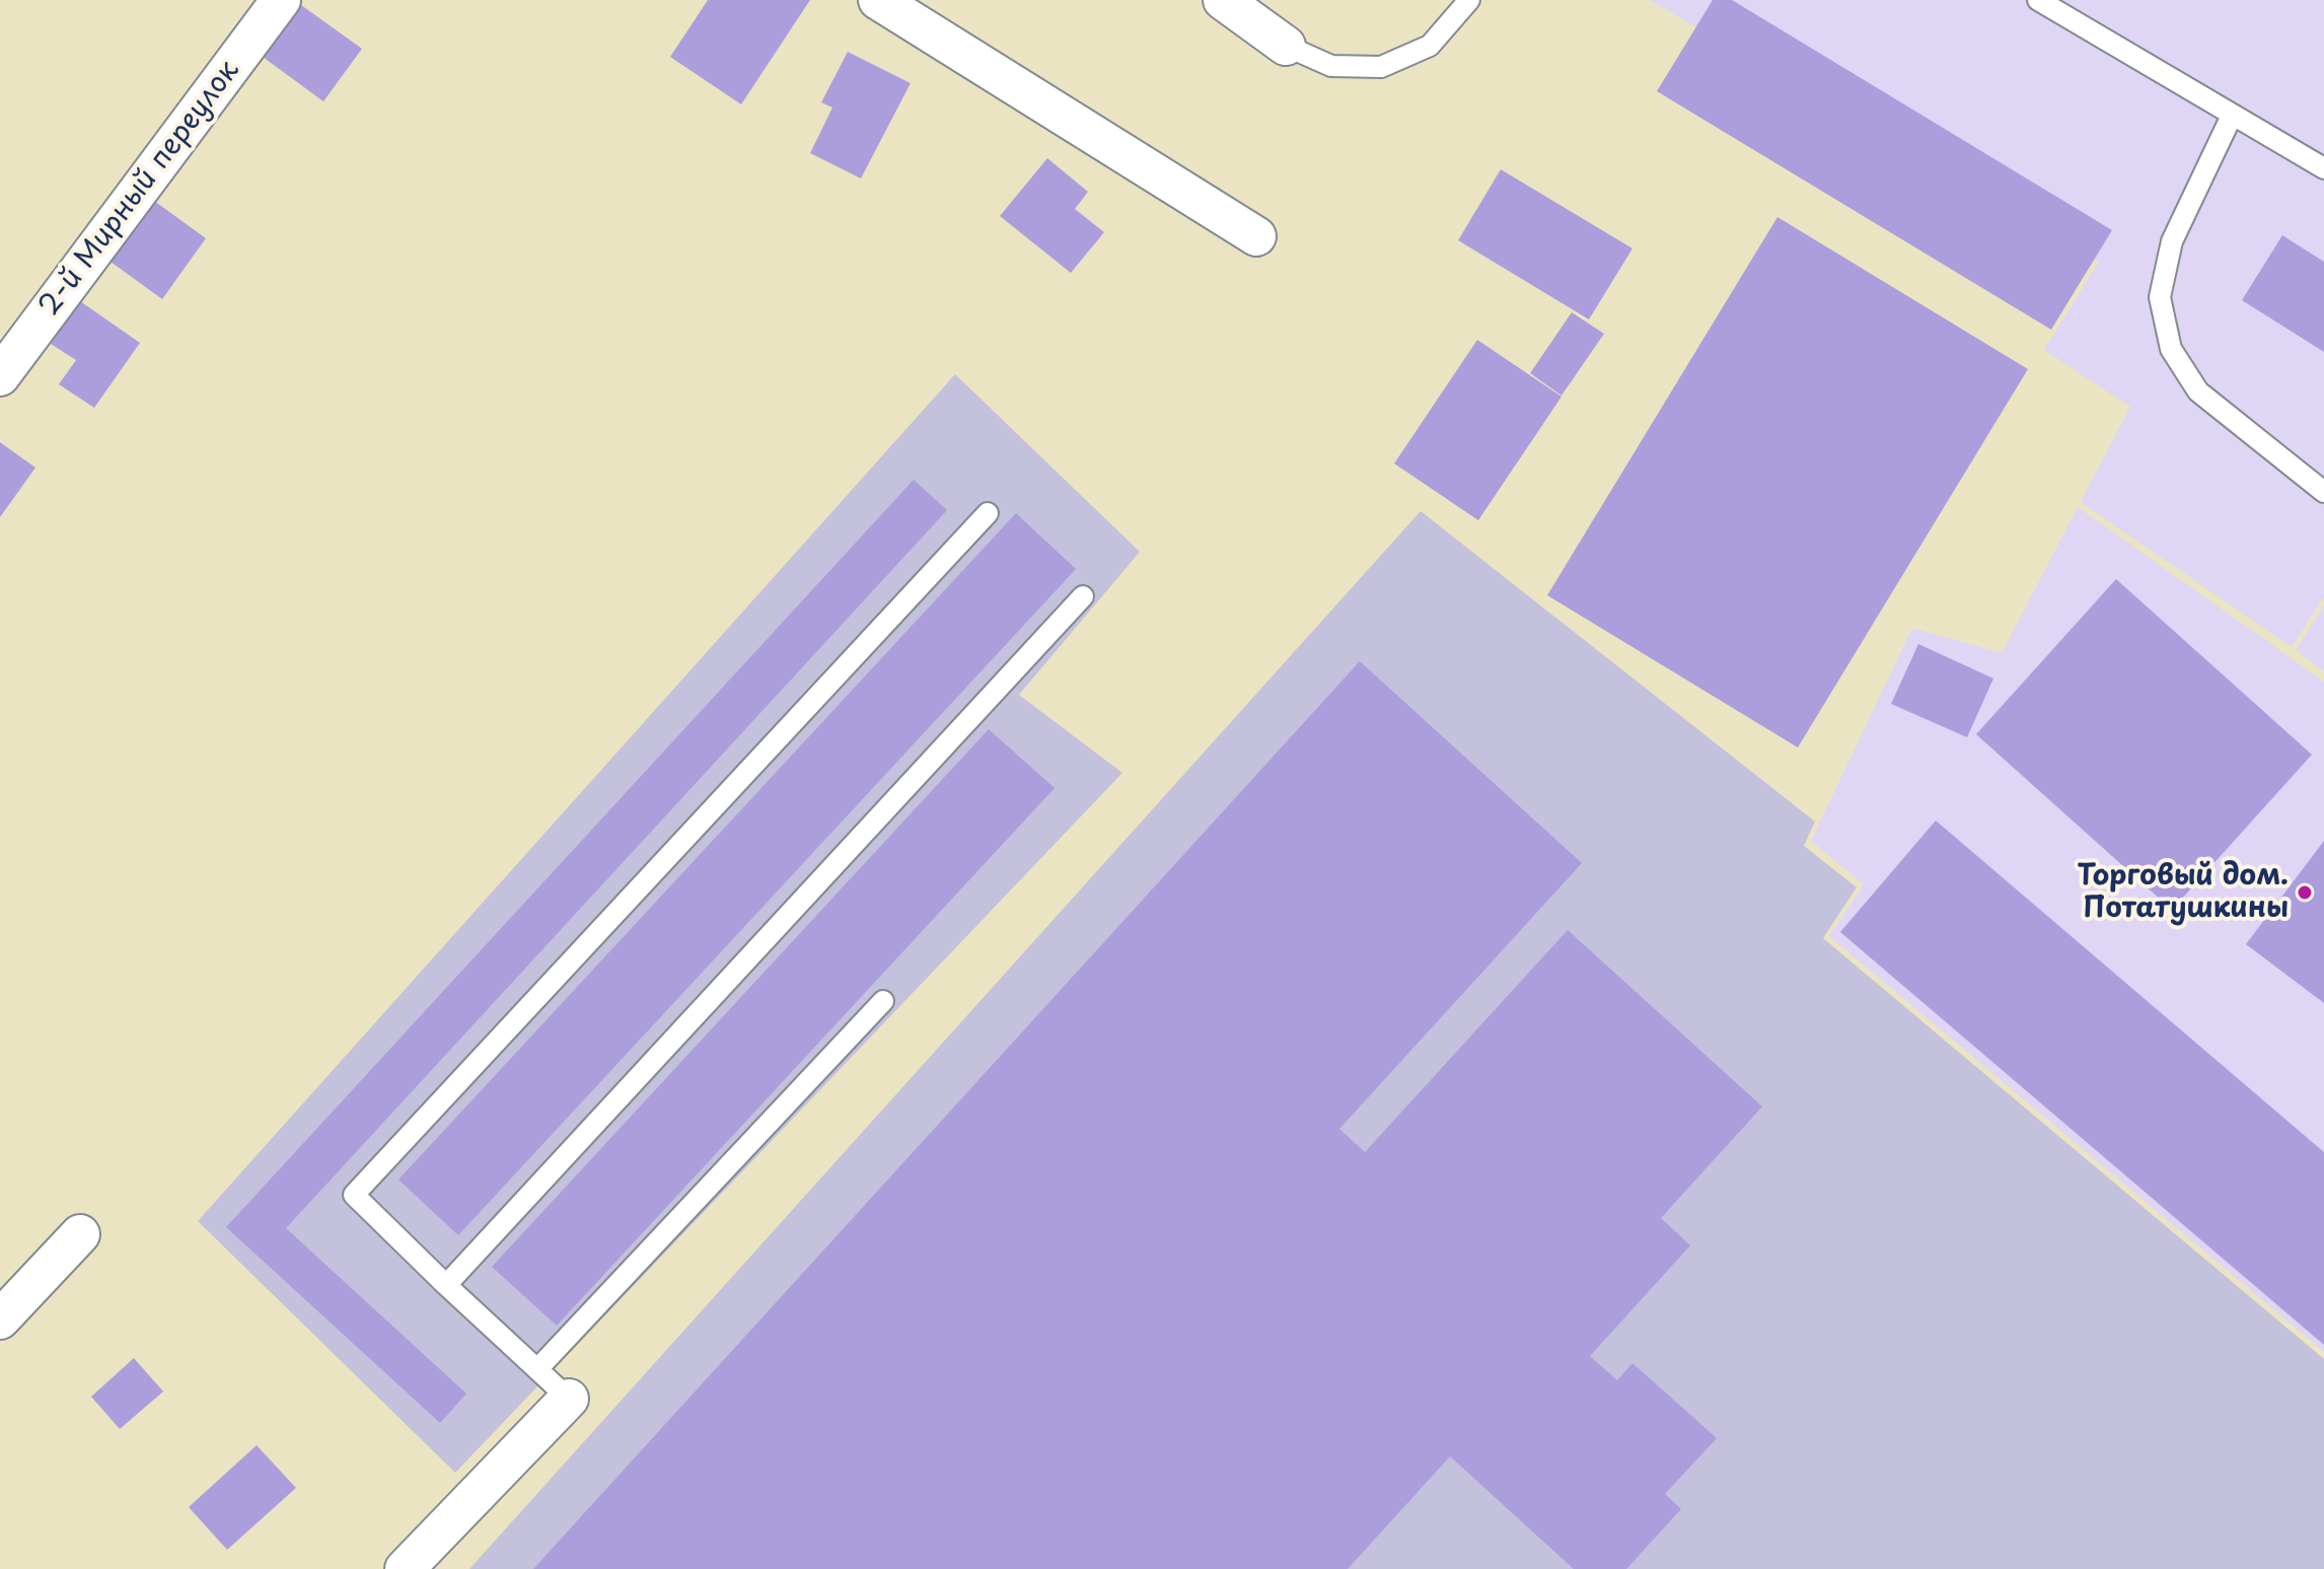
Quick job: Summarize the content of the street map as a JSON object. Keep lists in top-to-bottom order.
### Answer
{
  "streets": {
    "street": ["2-й Мирный переулок"]
  },
  "places": ["Торговый дом. Потатушкины"]
}
